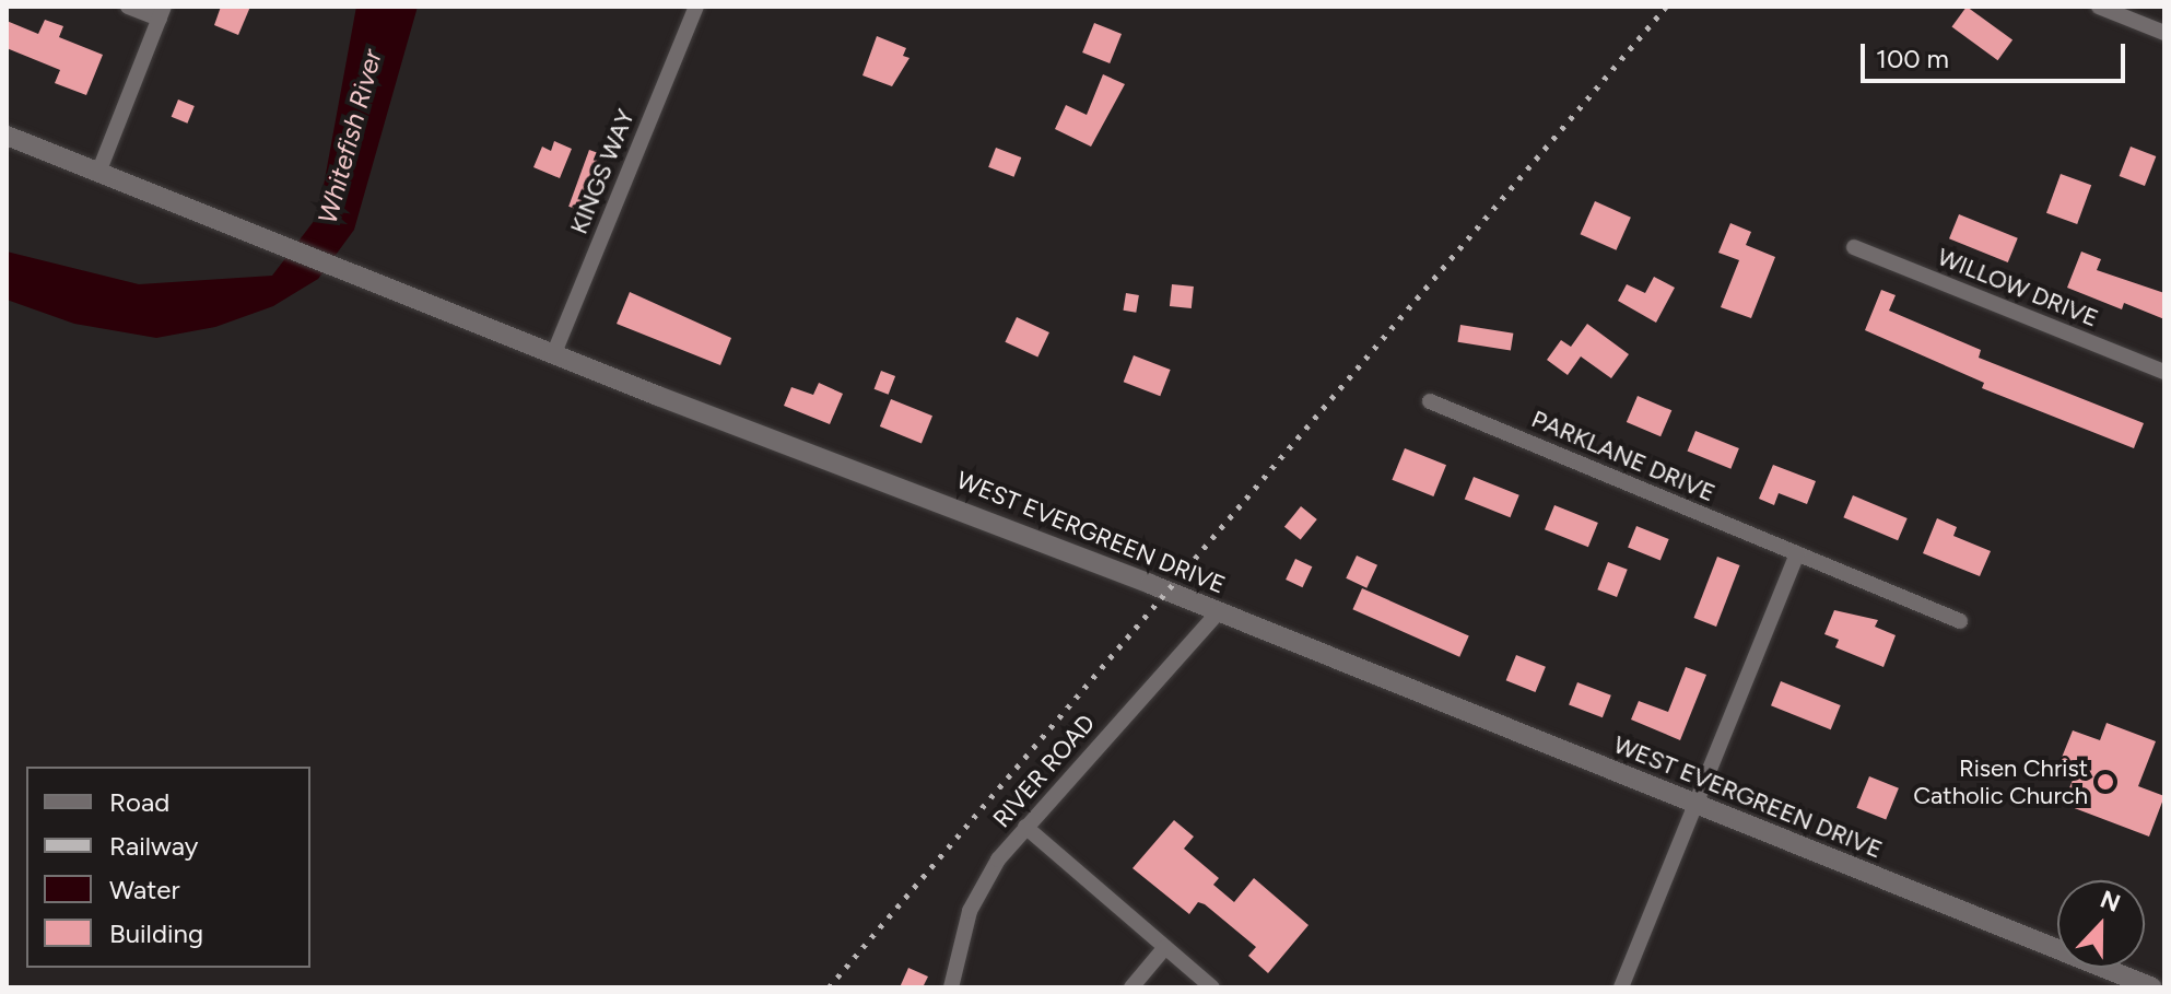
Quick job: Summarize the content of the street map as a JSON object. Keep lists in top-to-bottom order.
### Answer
{
  "streets": {
    "street": [
      "KINGS WAY",
      "WILLOW DRIVE",
      "PARKLANE DRIVE",
      "WEST EVERGREEN DRIVE",
      "RIVER ROAD"
    ]
  },
  "crossings": [
    ["KINGS WAY", "WEST EVERGREEN DRIVE"],
    ["WEST EVERGREEN DRIVE", "RIVER ROAD"]
  ],
  "water": ["Whitefish River"],
  "places": ["Risen Christ Catholic Church"],
  "legend": [
    "Road",
    "Railway",
    "Water",
    "Building"
  ],
  "scale_bar": "100 m",
  "north": "top"
}
